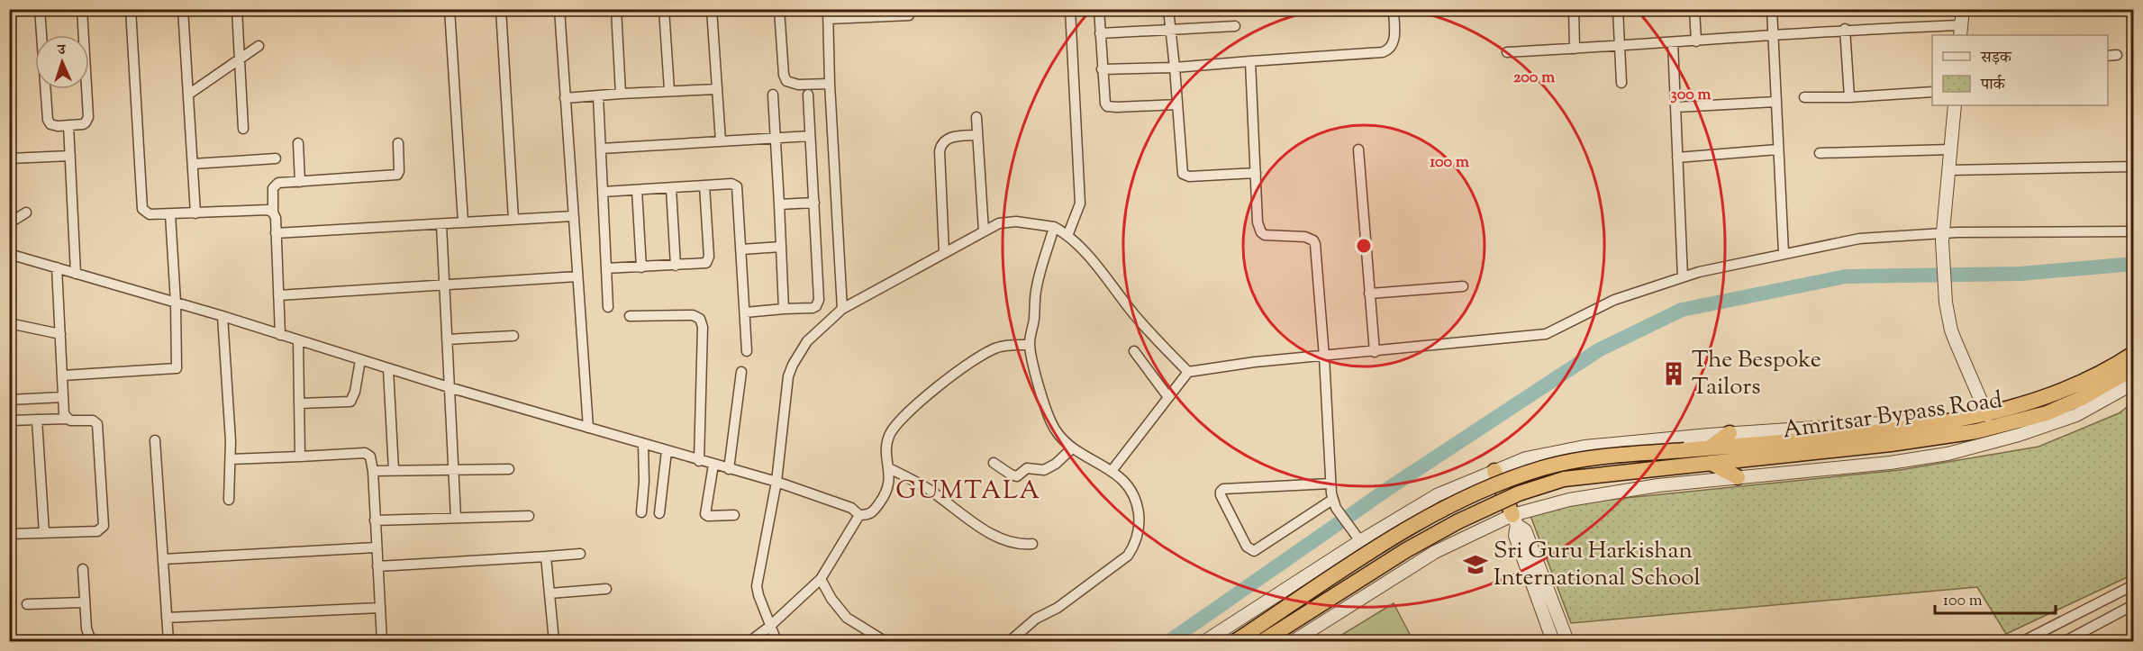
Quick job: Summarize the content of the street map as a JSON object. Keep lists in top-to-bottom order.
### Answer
{
  "streets": {
    "highway": ["Amritsar Bypass Road"]
  },
  "districts": ["GUMTALA"],
  "places": {
    "building": ["The Bespoke Tailors"],
    "school or university": ["Sri Guru Harkishan International School"]
  },
  "legend": ["सड़क", "पार्क"],
  "scale_bar": "100 m",
  "north": "top",
  "rings": ["200 m", "300 m", "100 m"]
}
